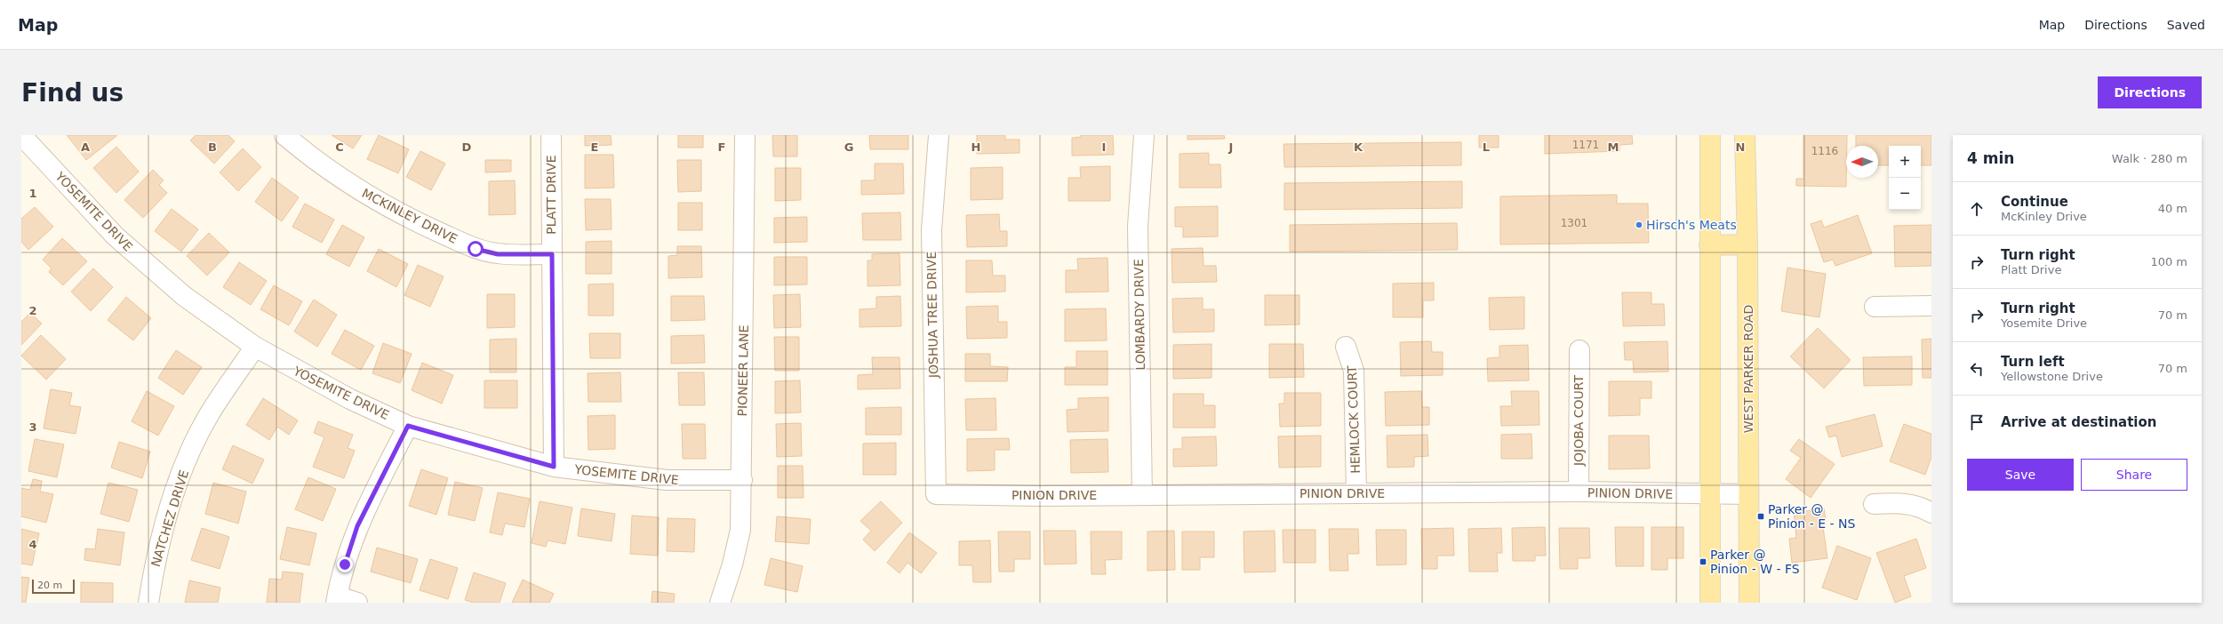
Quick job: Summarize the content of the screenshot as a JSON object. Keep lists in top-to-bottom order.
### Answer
{
  "streets": {
    "main road": ["WEST PARKER ROAD"],
    "street": [
      "PLATT DRIVE",
      "YOSEMITE DRIVE",
      "MCKINLEY DRIVE",
      "JOSHUA TREE DRIVE",
      "LOMBARDY DRIVE",
      "PIONEER LANE",
      "HEMLOCK COURT",
      "JOJOBA COURT",
      "PINION DRIVE",
      "NATCHEZ DRIVE"
    ]
  },
  "crossings": [
    ["PLATT DRIVE", "YOSEMITE DRIVE"],
    ["PLATT DRIVE", "MCKINLEY DRIVE"],
    ["YOSEMITE DRIVE", "PIONEER LANE"],
    ["YOSEMITE DRIVE", "NATCHEZ DRIVE"],
    ["JOSHUA TREE DRIVE", "PINION DRIVE"],
    ["LOMBARDY DRIVE", "PINION DRIVE"],
    ["WEST PARKER ROAD", "PINION DRIVE"],
    ["HEMLOCK COURT", "PINION DRIVE"],
    ["JOJOBA COURT", "PINION DRIVE"]
  ],
  "places": {
    "other": ["Hirsch's Meats"],
    "transit": ["Parker @ Pinion - E - NS", "Parker @ Pinion - W - FS"]
  },
  "house_numbers": ["1171", "1116", "1301"],
  "scale_bar": "20 m",
  "north": "left",
  "page": {
    "header": "Map",
    "nav": ["Map", "Directions", "Saved"],
    "buttons": [
      "Directions",
      ["Save", "Share"]
    ],
    "title": "Find us",
    "heading": ["4 min", "Walk · 280 m"],
    "map_buttons": ["+", "−"],
    "list": [
      ["Continue", "McKinley Drive", "40 m"],
      ["Turn right", "Platt Drive", "100 m"],
      ["Turn right", "Yosemite Drive", "70 m"],
      ["Turn left", "Yellowstone Drive", "70 m"],
      "Arrive at destination"
    ],
    "scale": "20 m"
  },
  "grid": {
    "columns": [
      "A",
      "B",
      "C",
      "D",
      "E",
      "F",
      "G",
      "H",
      "I",
      "J",
      "K",
      "L",
      "M",
      "N"
    ],
    "rows": [
      "1",
      "2",
      "3",
      "4"
    ]
  }
}
